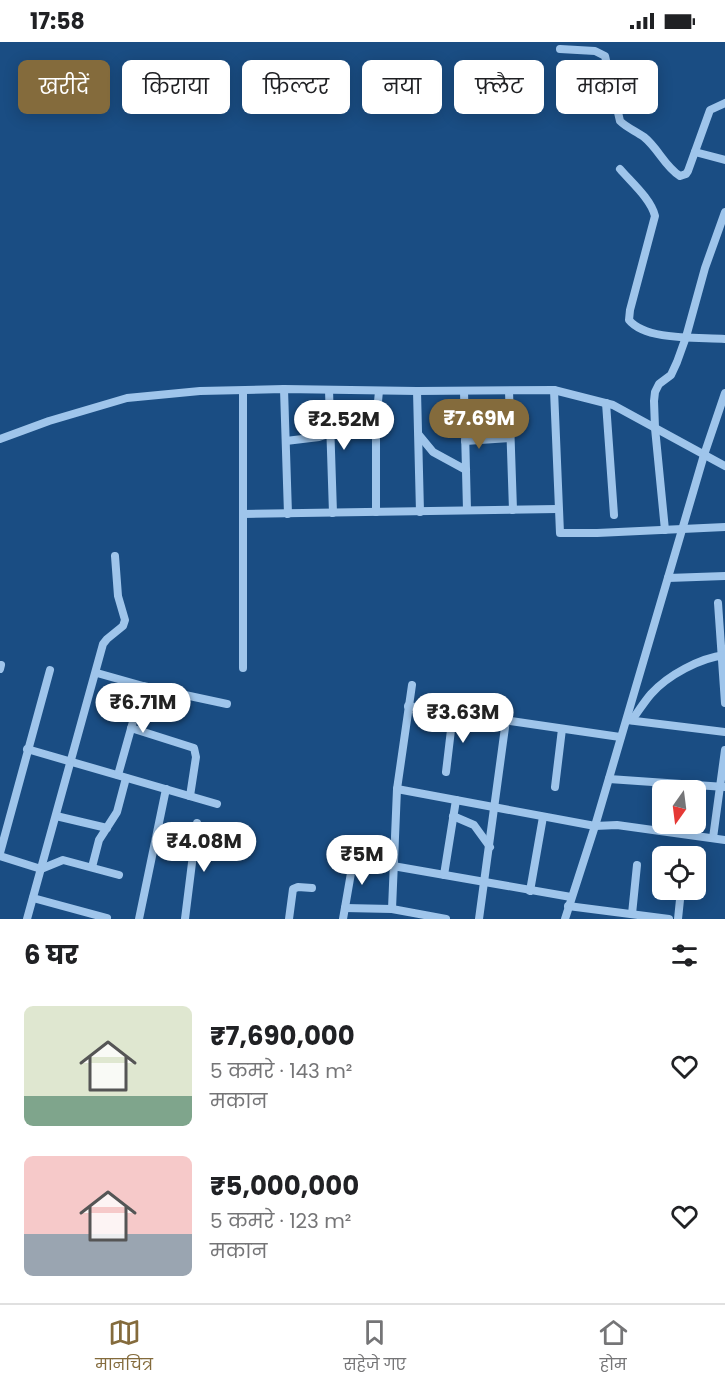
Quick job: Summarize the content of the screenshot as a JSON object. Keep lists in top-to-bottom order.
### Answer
{
  "north": "bottom",
  "page": {
    "status": "17:58",
    "chip": [
      "खरीदें",
      "किराया",
      "फ़िल्टर",
      "नया",
      "फ़्लैट",
      "मकान"
    ],
    "price": [
      "₹7.69M",
      "₹2.52M",
      "₹6.71M",
      "₹3.63M",
      "₹4.08M",
      "₹5M"
    ],
    "heading": "6 घर",
    "list": [
      {
        "name": "₹7,690,000",
        "note": "5 कमरे · 143 m² · मकान"
      },
      {
        "name": "₹5,000,000",
        "note": "5 कमरे · 123 m² · मकान"
      }
    ],
    "tabs": ["मानचित्र", "सहेजे गए", "होम"]
  }
}
